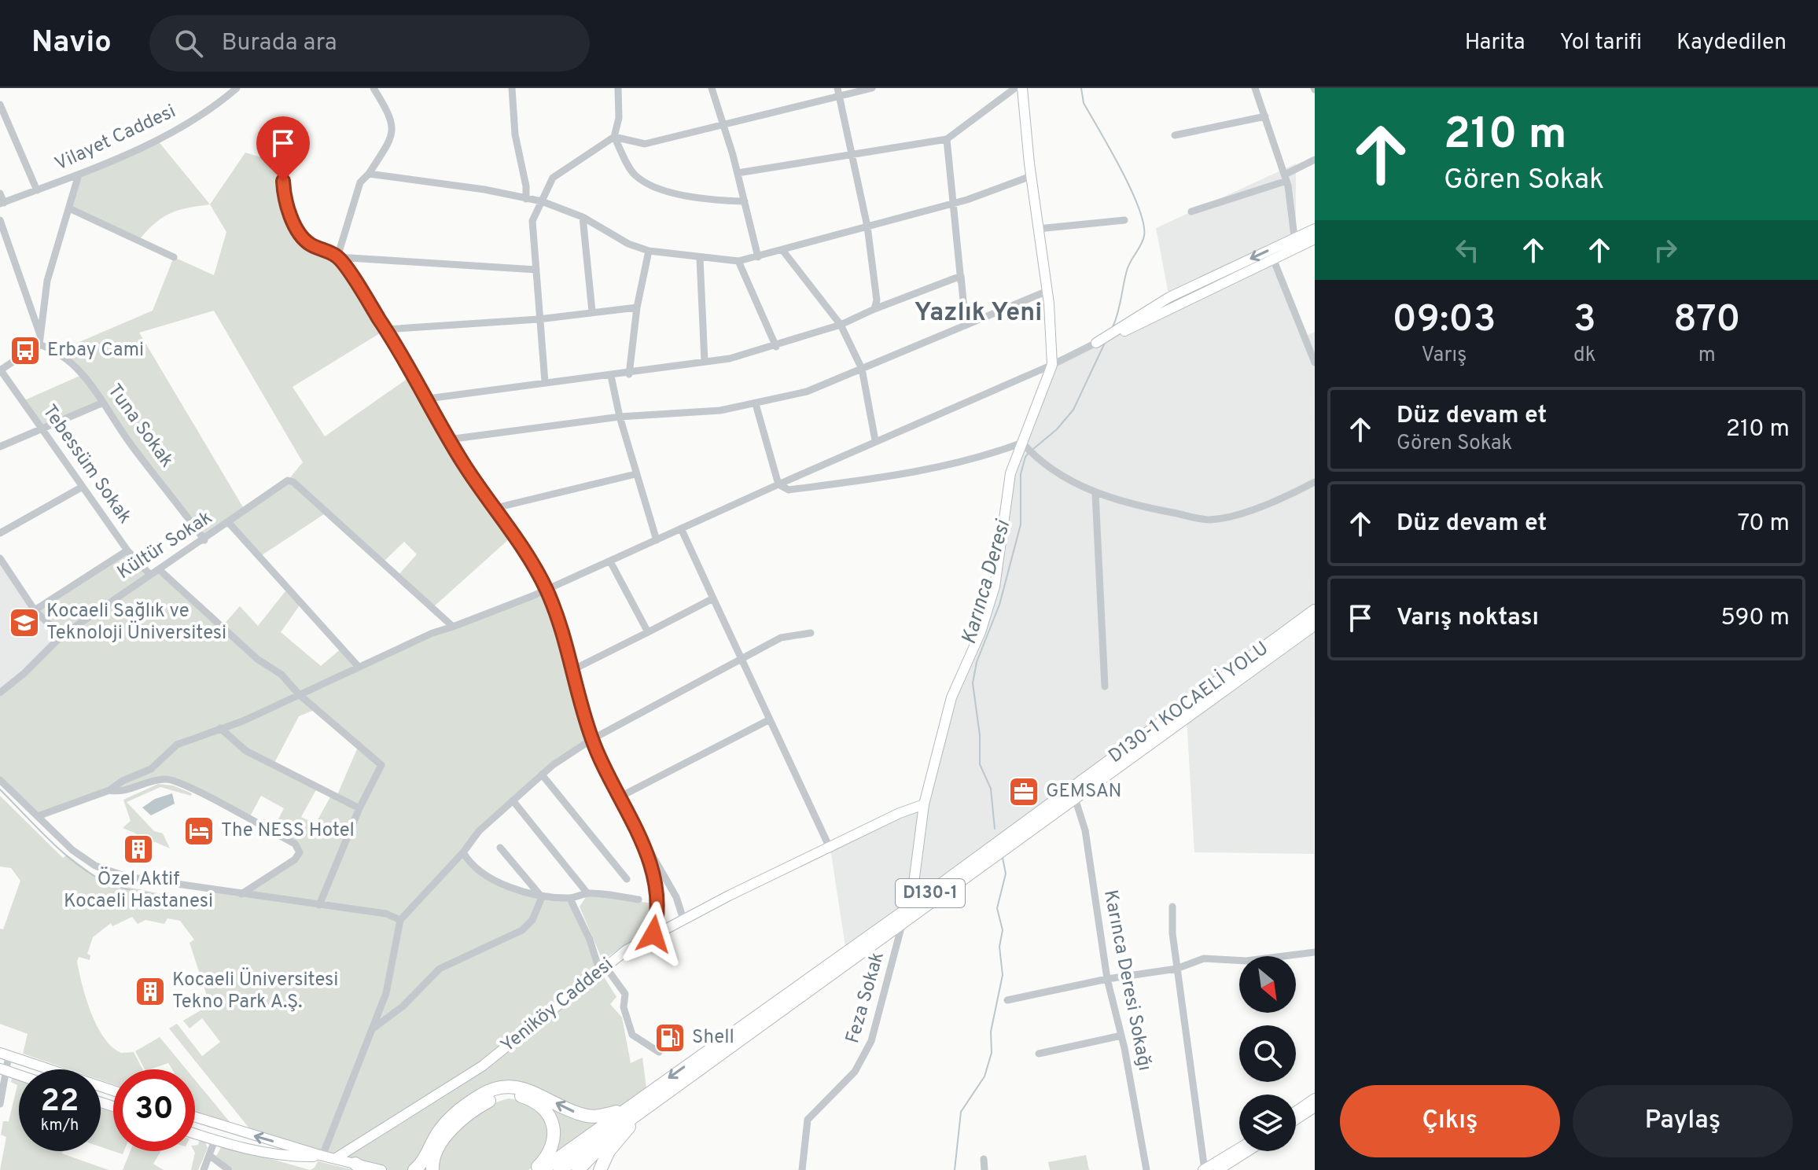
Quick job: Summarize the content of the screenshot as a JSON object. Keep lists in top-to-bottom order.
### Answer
{
  "streets": {
    "highway": ["D130-1 KOCAELİ YOLU", "D130-1"],
    "street": [
      "Vilayet Caddesi",
      "Tuna Sokak",
      "Tebessüm Sokak",
      "Kültür Sokak",
      "Karınca Deresi Sokağı",
      "Feza Sokak",
      "Yeniköy Caddesi"
    ]
  },
  "crossings": [
    ["Tuna Sokak", "Kültür Sokak"],
    ["Tebessüm Sokak", "Kültür Sokak"],
    ["D130-1", "Karınca Deresi Sokağı"],
    ["D130-1", "Feza Sokak"]
  ],
  "districts": ["Yazlık Yeni"],
  "water": ["Karınca Deresi"],
  "places": {
    "bus stop": ["Erbay Cami"],
    "school or university": ["Kocaeli Sağlık ve Teknoloji Üniversitesi"],
    "office": ["GEMSAN"],
    "hotel": ["The NESS Hotel"],
    "building": ["Özel Aktif Kocaeli Hastanesi", "Kocaeli Üniversitesi Tekno Park A.Ş."],
    "fuel station": ["Shell"]
  },
  "north": "bottom right",
  "page": {
    "header": "Navio",
    "search": "Burada ara",
    "nav": ["Harita", "Yol tarifi", "Kaydedilen"],
    "turn": ["210 m", "Gören Sokak"],
    "eta": [
      "09:03",
      "Varış",
      "3",
      "dk",
      "870",
      "m"
    ],
    "list": [
      {
        "name": "Düz devam et",
        "note": "Gören Sokak",
        "value": "210 m"
      },
      {
        "name": "Düz devam et",
        "value": "70 m"
      },
      {
        "name": "Varış noktası",
        "value": "590 m"
      }
    ],
    "speed": "22 km/h",
    "limit": "30",
    "buttons": ["Çıkış", "Paylaş"]
  }
}
